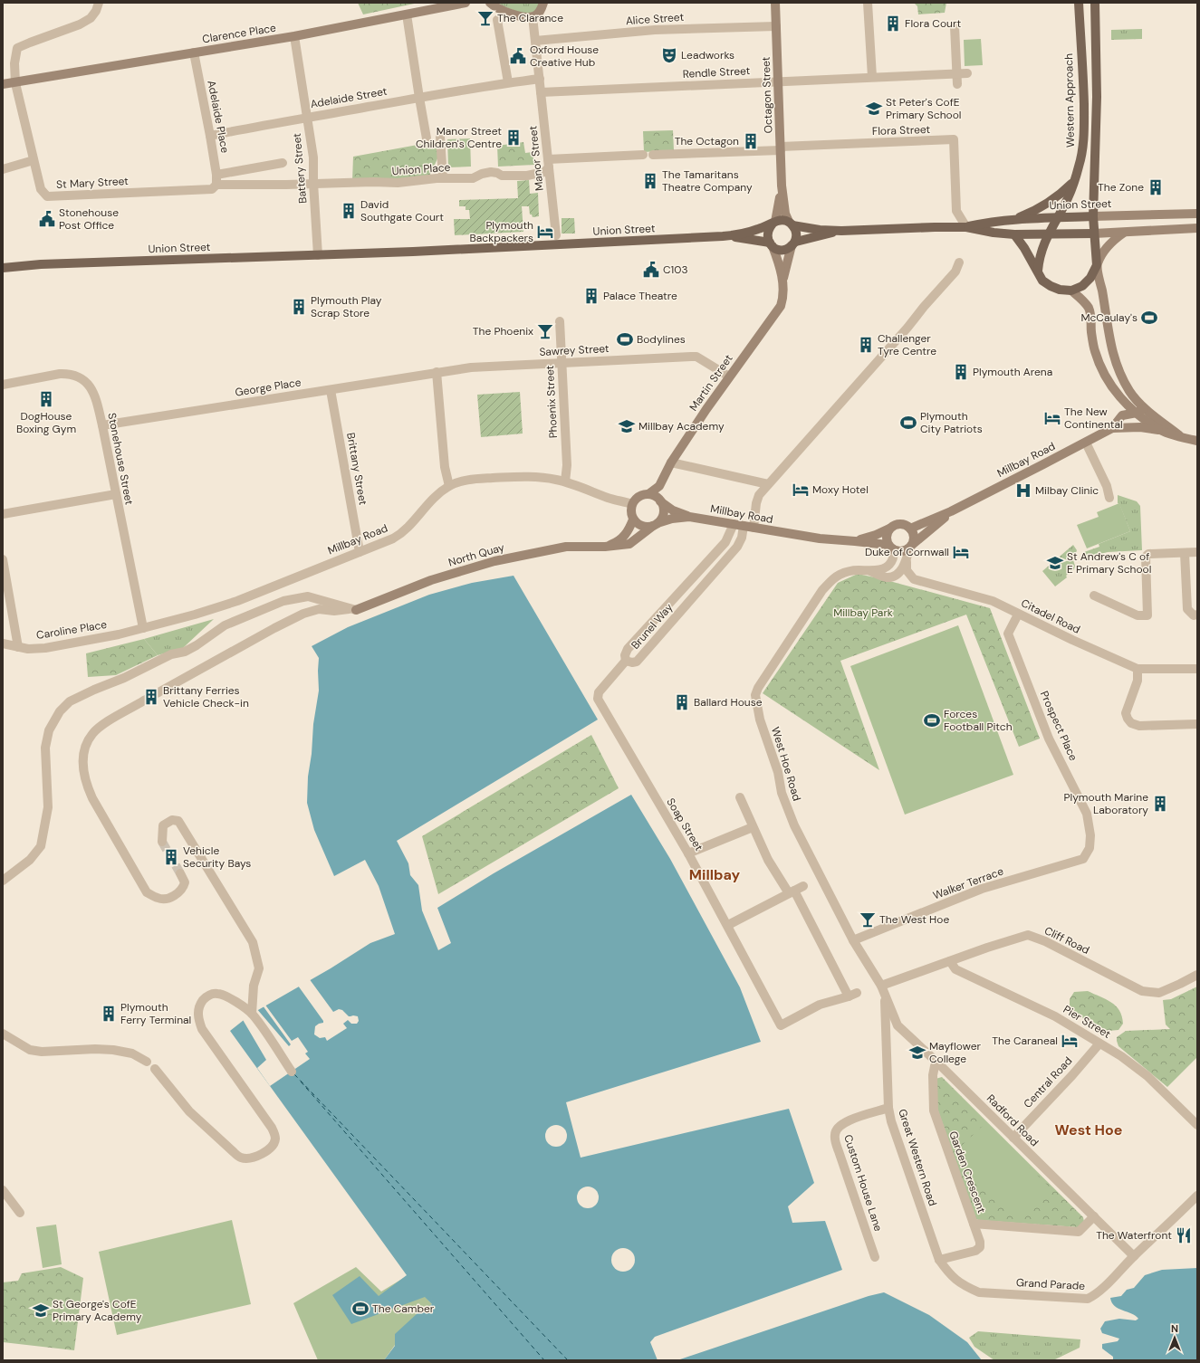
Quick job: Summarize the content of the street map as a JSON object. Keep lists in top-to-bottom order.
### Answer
{
  "streets": {
    "main road": ["Western Approach", "Union Street"],
    "street": [
      "Alice Street",
      "Clarence Place",
      "Rendle Street",
      "Octagon Street",
      "Adelaide Street",
      "Adelaide Place",
      "Flora Street",
      "Manor Street",
      "Battery Street",
      "Union Place",
      "St Mary Street",
      "Sawrey Street",
      "Martin Street",
      "George Place",
      "Phoenix Street",
      "Stonehouse Street",
      "Millbay Road",
      "Brittany Street",
      "North Quay",
      "Citadel Road",
      "Brunel Way",
      "Caroline Place",
      "Prospect Place",
      "West Hoe Road",
      "Soap Street",
      "Walker Terrace",
      "Cliff Road",
      "Pier Street",
      "Central Road",
      "Radford Road",
      "Great Western Road",
      "Garden Crescent",
      "Custom House Lane",
      "Grand Parade"
    ]
  },
  "crossings": [
    ["Alice Street", "Octagon Street"],
    ["Alice Street", "Manor Street"],
    ["Clarence Place", "Adelaide Place"],
    ["Clarence Place", "Battery Street"],
    ["Clarence Place", "St Mary Street"],
    ["Rendle Street", "Octagon Street"],
    ["Rendle Street", "Manor Street"],
    ["Octagon Street", "Flora Street"],
    ["Octagon Street", "Union Street"],
    ["Octagon Street", "Martin Street"],
    ["Adelaide Street", "Adelaide Place"],
    ["Adelaide Street", "Battery Street"],
    ["Western Approach", "Union Street"],
    ["Adelaide Place", "St Mary Street"],
    ["Flora Street", "Union Street"],
    ["Manor Street", "Union Place"],
    ["Battery Street", "Union Place"],
    ["Battery Street", "Union Street"],
    ["Union Street", "Martin Street"],
    ["Sawrey Street", "Martin Street"],
    ["Sawrey Street", "George Place"],
    ["Sawrey Street", "Phoenix Street"],
    ["Martin Street", "Millbay Road"],
    ["Martin Street", "North Quay"],
    ["George Place", "Stonehouse Street"],
    ["George Place", "Brittany Street"],
    ["Phoenix Street", "Millbay Road"],
    ["Stonehouse Street", "Millbay Road"],
    ["Stonehouse Street", "Caroline Place"],
    ["Millbay Road", "Brittany Street"],
    ["Millbay Road", "North Quay"],
    ["Millbay Road", "Brunel Way"],
    ["Millbay Road", "Caroline Place"],
    ["Millbay Road", "West Hoe Road"],
    ["Citadel Road", "Prospect Place"],
    ["Citadel Road", "West Hoe Road"],
    ["Brunel Way", "Soap Street"],
    ["Prospect Place", "Walker Terrace"],
    ["West Hoe Road", "Walker Terrace"],
    ["West Hoe Road", "Cliff Road"],
    ["West Hoe Road", "Radford Road"],
    ["West Hoe Road", "Great Western Road"],
    ["Cliff Road", "Pier Street"],
    ["Pier Street", "Central Road"],
    ["Central Road", "Radford Road"],
    ["Radford Road", "Great Western Road"],
    ["Radford Road", "Garden Crescent"],
    ["Radford Road", "Grand Parade"],
    ["Great Western Road", "Garden Crescent"],
    ["Great Western Road", "Custom House Lane"],
    ["Great Western Road", "Grand Parade"],
    ["Garden Crescent", "Grand Parade"]
  ],
  "districts": ["Millbay", "West Hoe"],
  "parks": ["Millbay Park"],
  "places": {
    "bar": ["The Clarance", "The Phoenix", "The West Hoe"],
    "building": [
      "Flora Court",
      "Manor Street Children's Centre",
      "The Octagon",
      "The Tamaritans Theatre Company",
      "The Zone",
      "David Southgate Court",
      "Palace Theatre",
      "Plymouth Play Scrap Store",
      "Challenger Tyre Centre",
      "Plymouth Arena",
      "DogHouse Boxing Gym",
      "Brittany Ferries Vehicle Check-in",
      "Ballard House",
      "Plymouth Marine Laboratory",
      "Vehicle Security Bays",
      "Plymouth Ferry Terminal"
    ],
    "theatre": ["Leadworks"],
    "public building": ["Oxford House Creative Hub", "Stonehouse Post Office", "C103"],
    "school or university": [
      "St Peter's CofE Primary School",
      "Millbay Academy",
      "St Andrew's C of E Primary School",
      "Mayflower College",
      "St George's CofE Primary Academy"
    ],
    "hotel": [
      "Plymouth Backpackers",
      "The New Continental",
      "Moxy Hotel",
      "Duke of Cornwall",
      "The Caraneal"
    ],
    "sports": [
      "McCaulay's",
      "Bodylines",
      "Plymouth City Patriots",
      "Forces Football Pitch",
      "The Camber"
    ],
    "hospital": ["Milbay Clinic"],
    "restaurant": ["The Waterfront"]
  },
  "north": "top"
}
